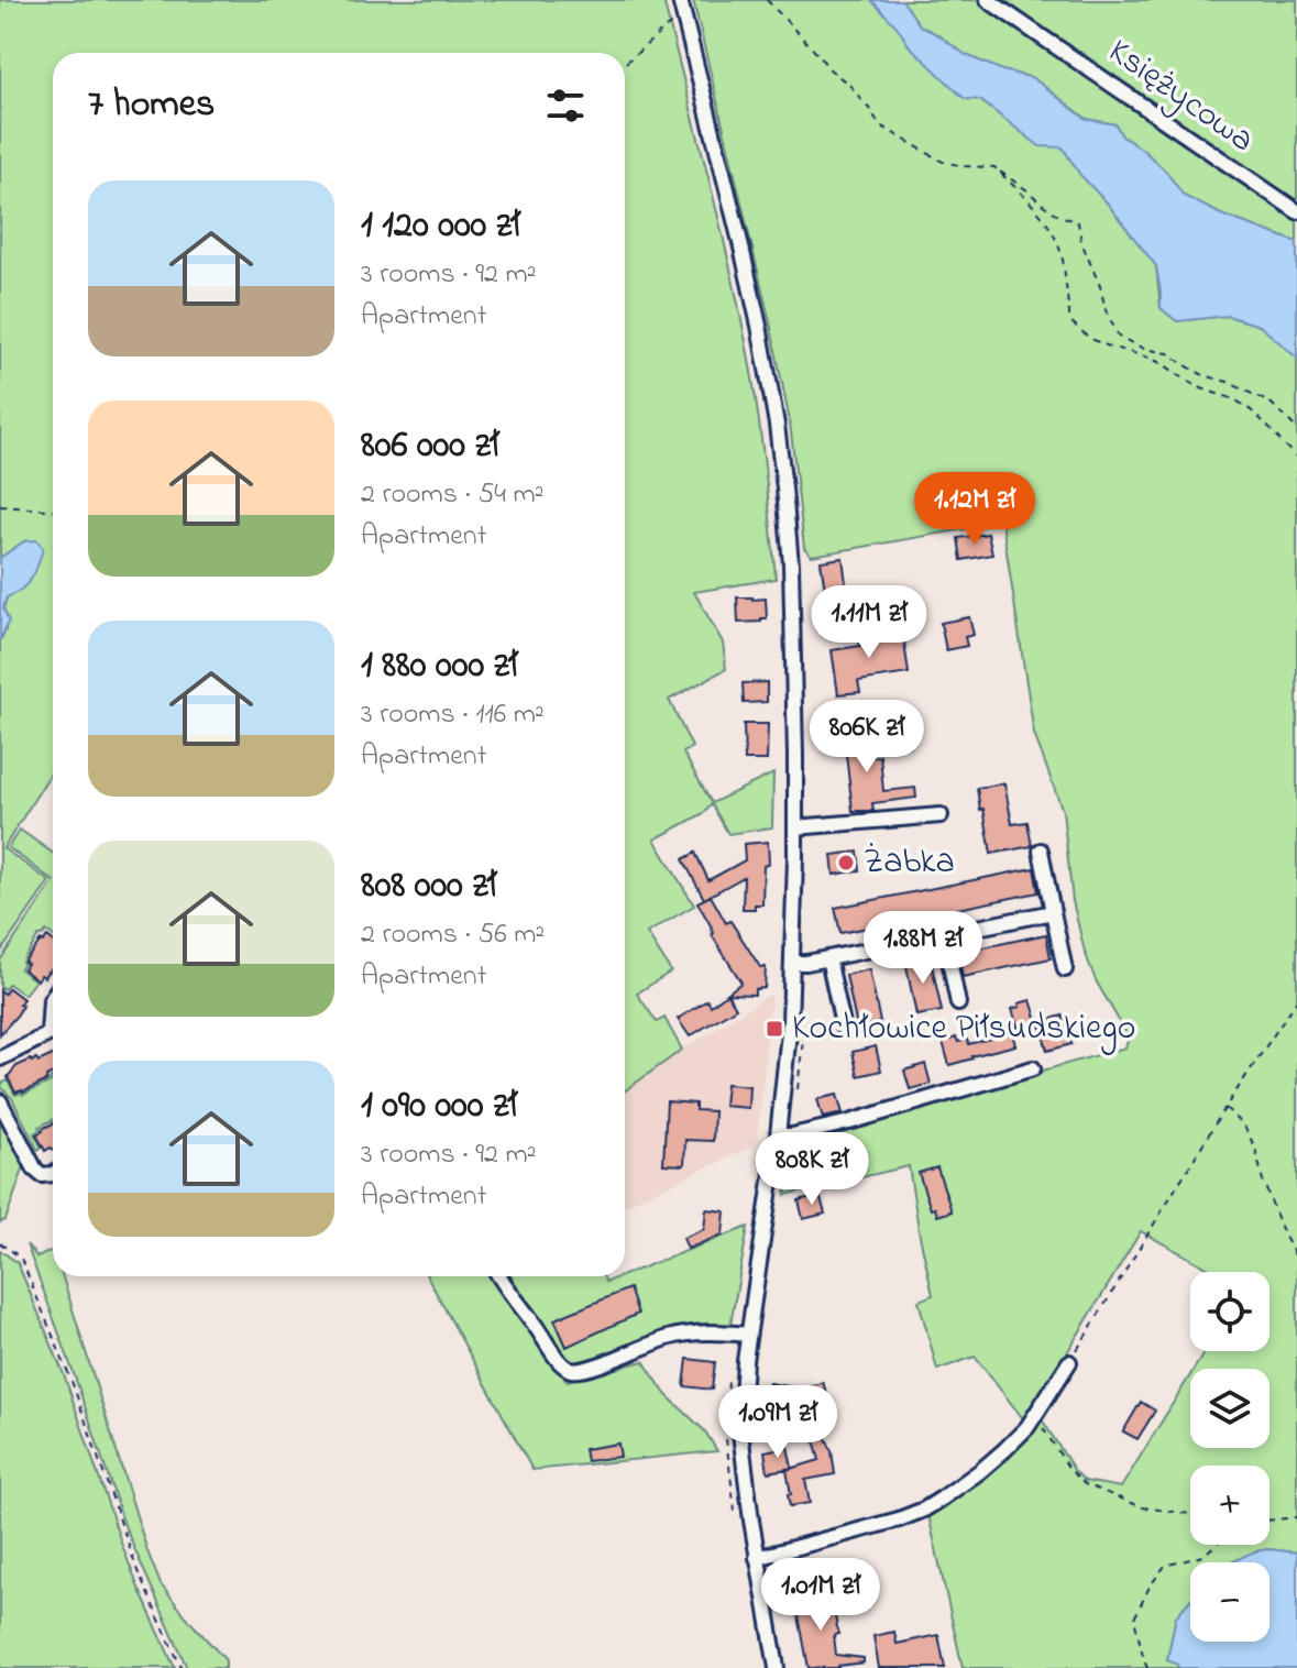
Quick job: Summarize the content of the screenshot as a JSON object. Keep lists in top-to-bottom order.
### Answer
{
  "streets": {
    "street": ["Księżycowa"]
  },
  "places": {
    "other": ["Żabka"],
    "transit": ["Kochłowice Piłsudskiego"]
  },
  "page": {
    "heading": "7 homes",
    "list": [
      {
        "name": "1 120 000 zł",
        "note": "3 rooms · 92 m² · Apartment"
      },
      {
        "name": "806 000 zł",
        "note": "2 rooms · 54 m² · Apartment"
      },
      {
        "name": "1 880 000 zł",
        "note": "3 rooms · 116 m² · Apartment"
      },
      {
        "name": "808 000 zł",
        "note": "2 rooms · 56 m² · Apartment"
      },
      {
        "name": "1 090 000 zł",
        "note": "3 rooms · 92 m² · Apartment"
      }
    ],
    "price": [
      "1.12M zł",
      "1.11M zł",
      "806K zł",
      "1.88M zł",
      "808K zł",
      "1.09M zł",
      "1.01M zł"
    ],
    "map_buttons": ["+", "−"]
  }
}
